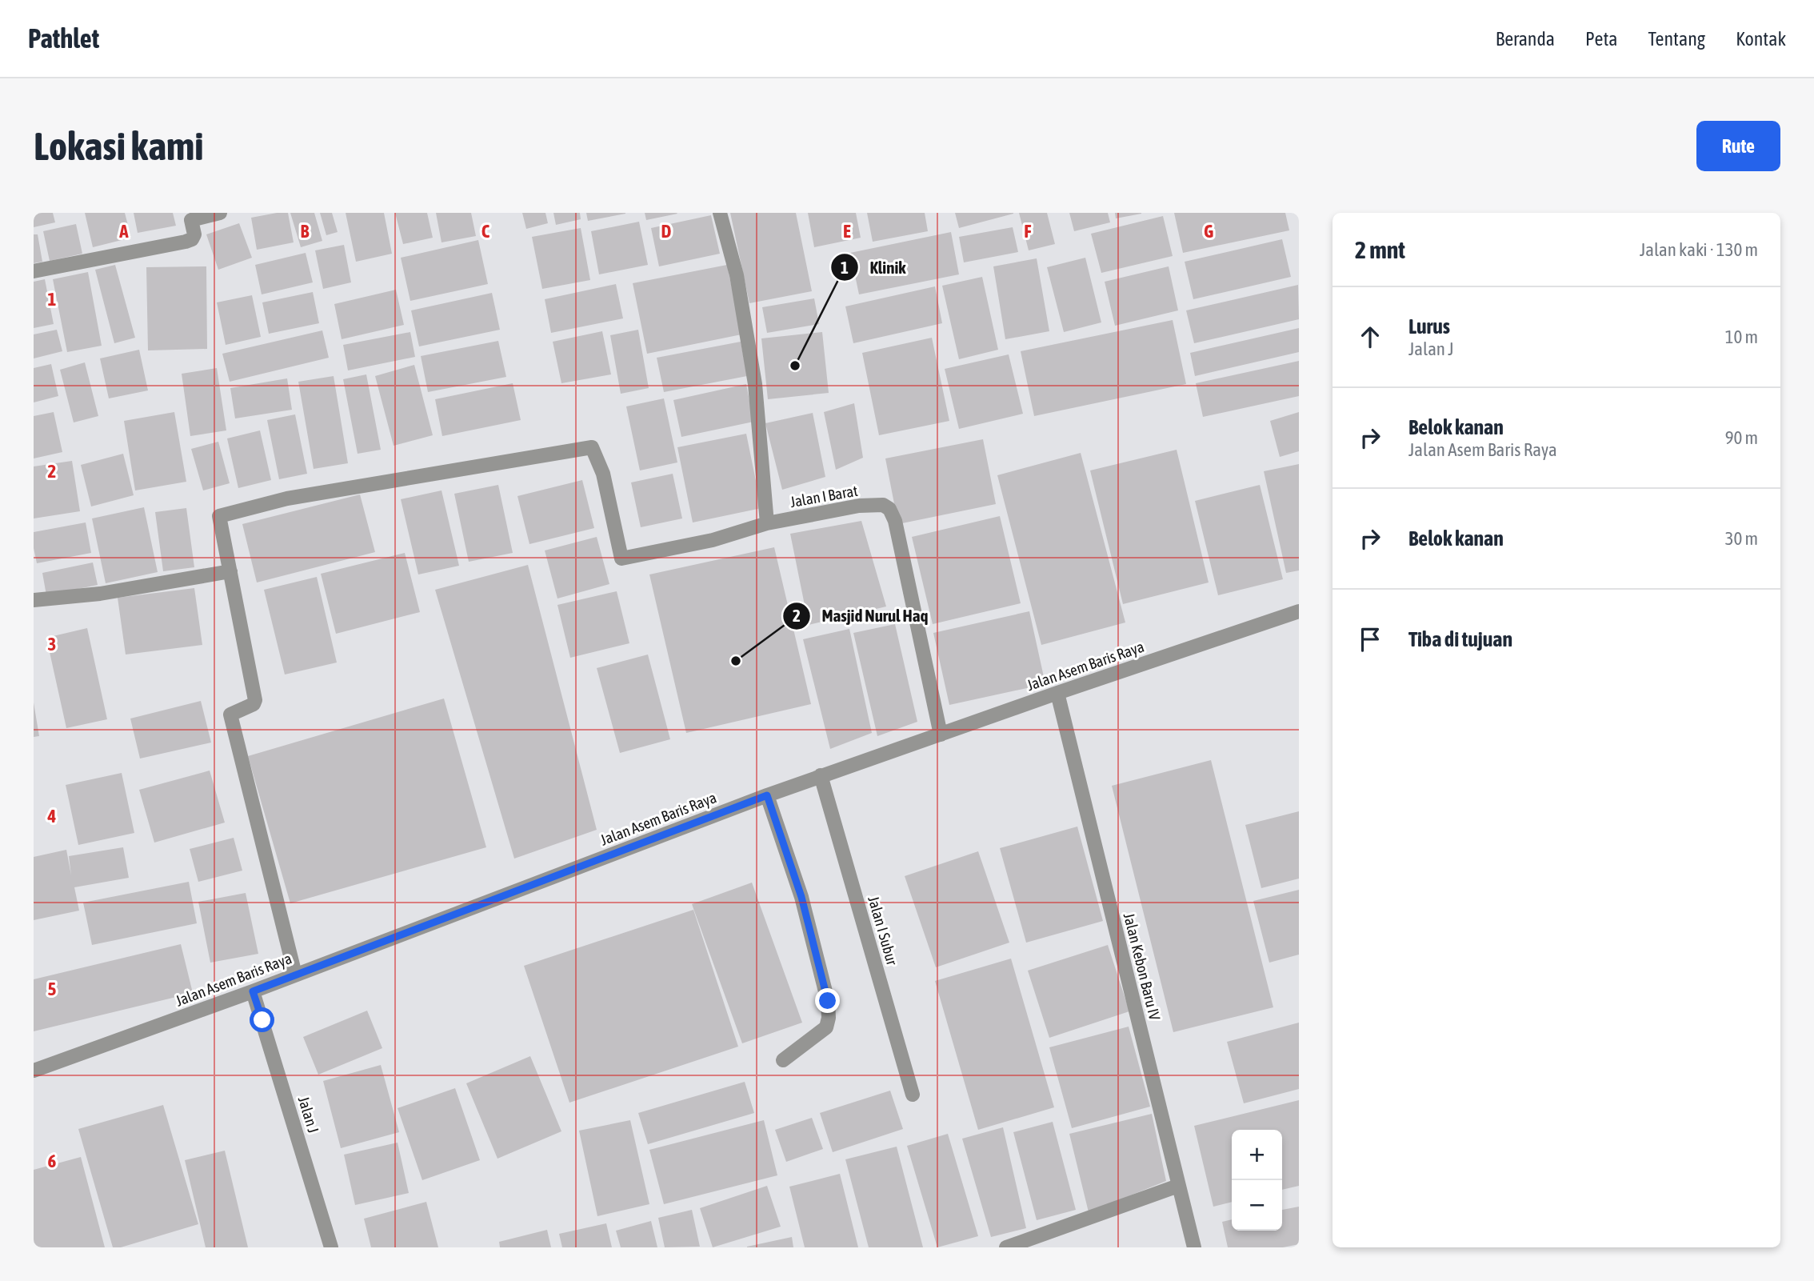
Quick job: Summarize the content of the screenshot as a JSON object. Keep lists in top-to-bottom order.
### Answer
{
  "streets": {
    "street": [
      "Jalan I Barat",
      "Jalan Asem Baris Raya",
      "Jalan I Subur",
      "Jalan Kebon Baru IV",
      "Jalan J"
    ]
  },
  "crossings": [
    ["Jalan I Barat", "Jalan Asem Baris Raya"],
    ["Jalan Asem Baris Raya", "Jalan I Subur"],
    ["Jalan Asem Baris Raya", "Jalan Kebon Baru IV"],
    ["Jalan Asem Baris Raya", "Jalan J"]
  ],
  "places": ["Klinik", "Masjid Nurul Haq"],
  "page": {
    "header": "Pathlet",
    "nav": [
      "Beranda",
      "Peta",
      "Tentang",
      "Kontak"
    ],
    "buttons": "Rute",
    "title": "Lokasi kami",
    "heading": ["2 mnt", "Jalan kaki · 130 m"],
    "list": [
      ["Lurus", "Jalan J", "10 m"],
      ["Belok kanan", "Jalan Asem Baris Raya", "90 m"],
      ["Belok kanan", "30 m"],
      "Tiba di tujuan"
    ],
    "map_buttons": ["+", "−"]
  },
  "grid": {
    "columns": [
      "A",
      "B",
      "C",
      "D",
      "E",
      "F",
      "G"
    ],
    "rows": [
      "1",
      "2",
      "3",
      "4",
      "5",
      "6"
    ]
  }
}
